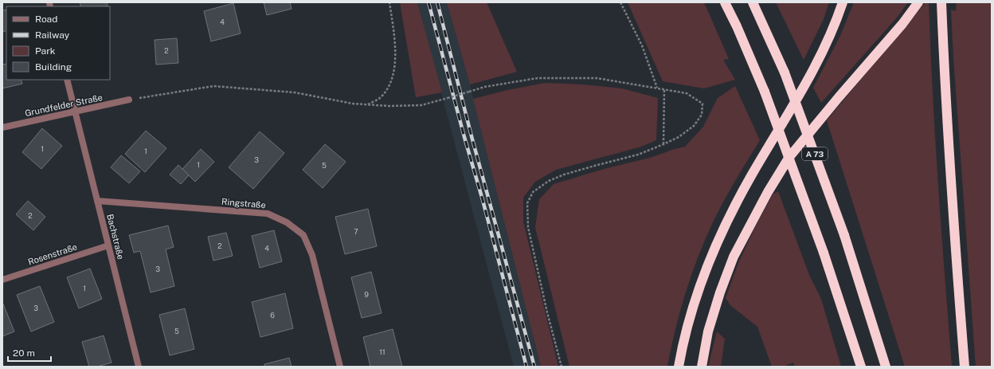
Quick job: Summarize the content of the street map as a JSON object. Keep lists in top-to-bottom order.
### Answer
{
  "streets": {
    "highway": ["A 73"],
    "street": [
      "Grundfelder Straße",
      "Ringstraße",
      "Bachstraße",
      "Rosenstraße"
    ]
  },
  "crossings": [
    ["Grundfelder Straße", "Bachstraße"],
    ["Ringstraße", "Bachstraße"],
    ["Bachstraße", "Rosenstraße"]
  ],
  "house_numbers": [
    "4",
    "2",
    "1",
    "1",
    "3",
    "1",
    "5",
    "2",
    "7",
    "2",
    "4",
    "3",
    "1",
    "9",
    "3",
    "6",
    "5",
    "11"
  ],
  "legend": [
    "Road",
    "Railway",
    "Park",
    "Building"
  ],
  "scale_bar": "20 m"
}
